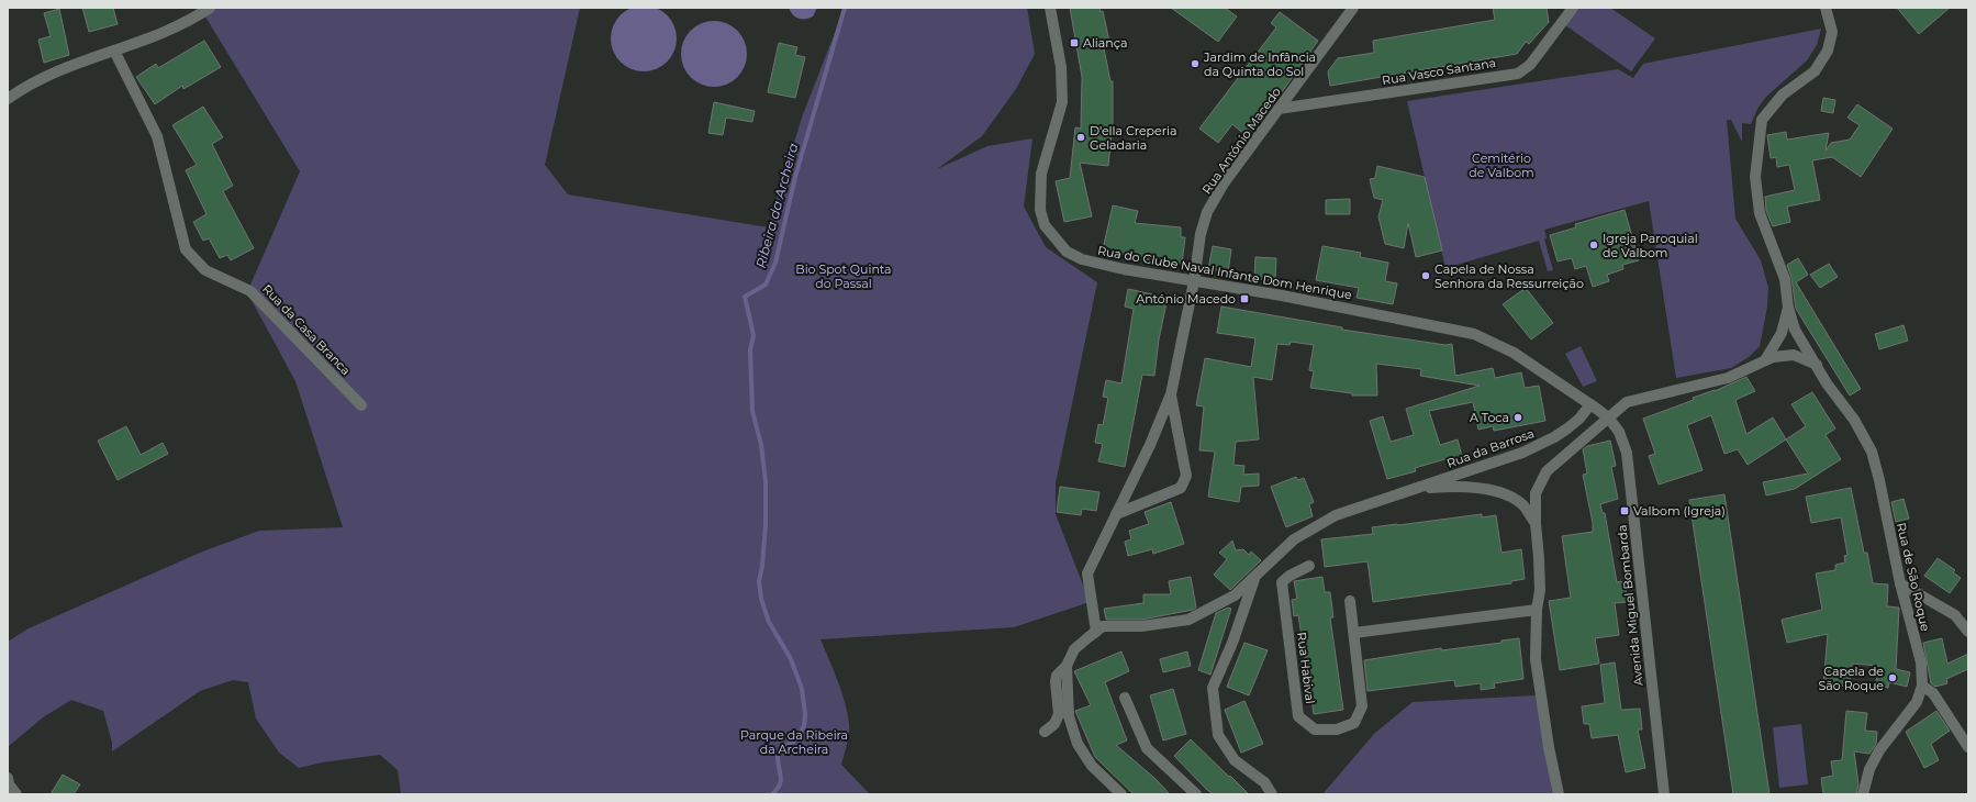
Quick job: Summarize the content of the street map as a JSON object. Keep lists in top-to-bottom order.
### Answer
{
  "streets": {
    "street": [
      "Rua Vasco Santana",
      "Rua António Macedo",
      "Rua do Clube Naval Infante Dom Henrique",
      "Rua da Casa Branca",
      "Rua da Barrosa",
      "Rua de São Roque",
      "Avenida Miguel Bombarda",
      "Rua Habival"
    ]
  },
  "crossings": [
    ["Rua Vasco Santana", "Rua António Macedo"],
    ["Rua António Macedo", "Rua do Clube Naval Infante Dom Henrique"],
    ["Rua do Clube Naval Infante Dom Henrique", "Rua da Barrosa"],
    ["Rua do Clube Naval Infante Dom Henrique", "Avenida Miguel Bombarda"]
  ],
  "water": ["Ribeira da Archeira"],
  "parks": ["Cemitério de Valbom", "Bio Spot Quinta do Passal", "Parque da Ribeira da Archeira"],
  "places": {
    "transit": ["Aliança", "António Macedo", "Valbom (Igreja)"],
    "other": [
      "Jardim de Infância da Quinta do Sol",
      "D'ella Creperia Geladaria",
      "Igreja Paroquial de Valbom",
      "Capela de Nossa Senhora da Ressurreição",
      "A Toca",
      "Capela de São Roque"
    ]
  }
}
